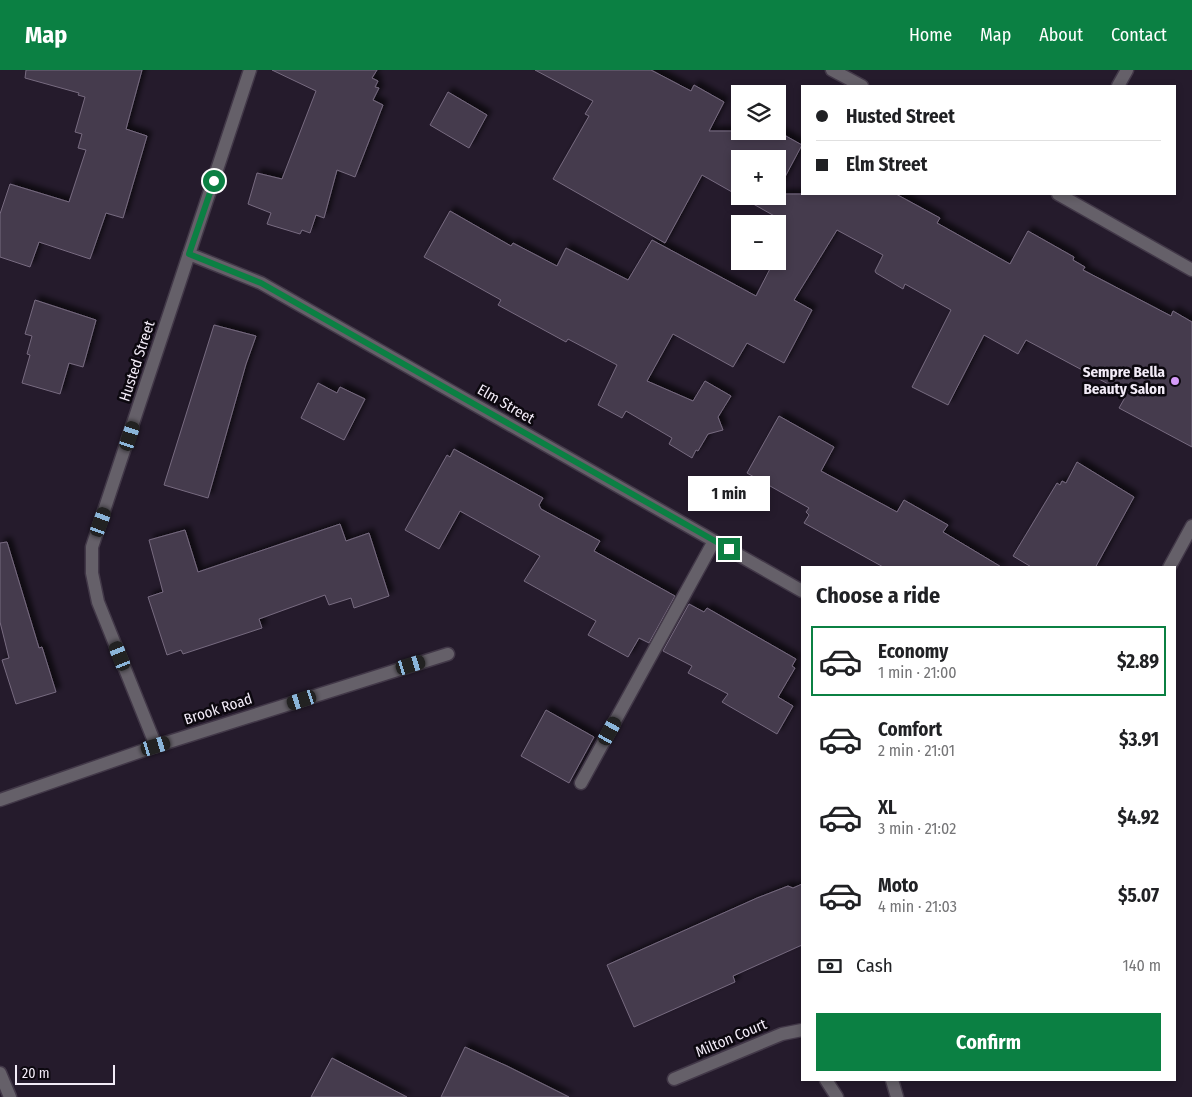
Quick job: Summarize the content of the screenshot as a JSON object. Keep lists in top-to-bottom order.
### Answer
{
  "streets": {
    "street": [
      "Husted Street",
      "Elm Street",
      "Brook Road",
      "Milton Court"
    ]
  },
  "crossings": [
    ["Husted Street", "Elm Street"],
    ["Husted Street", "Brook Road"]
  ],
  "places": ["Sempre Bella Beauty Salon"],
  "scale_bar": "20 m",
  "page": {
    "header": "Map",
    "nav": [
      "Home",
      "Map",
      "About",
      "Contact"
    ],
    "map_buttons": ["+", "−"],
    "banner": ["Husted Street", "Elm Street"],
    "bubble": "1 min",
    "heading": "Choose a ride",
    "list": [
      {
        "name": "Economy",
        "note": "1 min · 21:00",
        "value": "$2.89"
      },
      {
        "name": "Comfort",
        "note": "2 min · 21:01",
        "value": "$3.91"
      },
      {
        "name": "XL",
        "note": "3 min · 21:02",
        "value": "$4.92"
      },
      {
        "name": "Moto",
        "note": "4 min · 21:03",
        "value": "$5.07"
      }
    ],
    "pay": ["Cash", "140 m"],
    "buttons": "Confirm",
    "scale": "20 m"
  }
}
